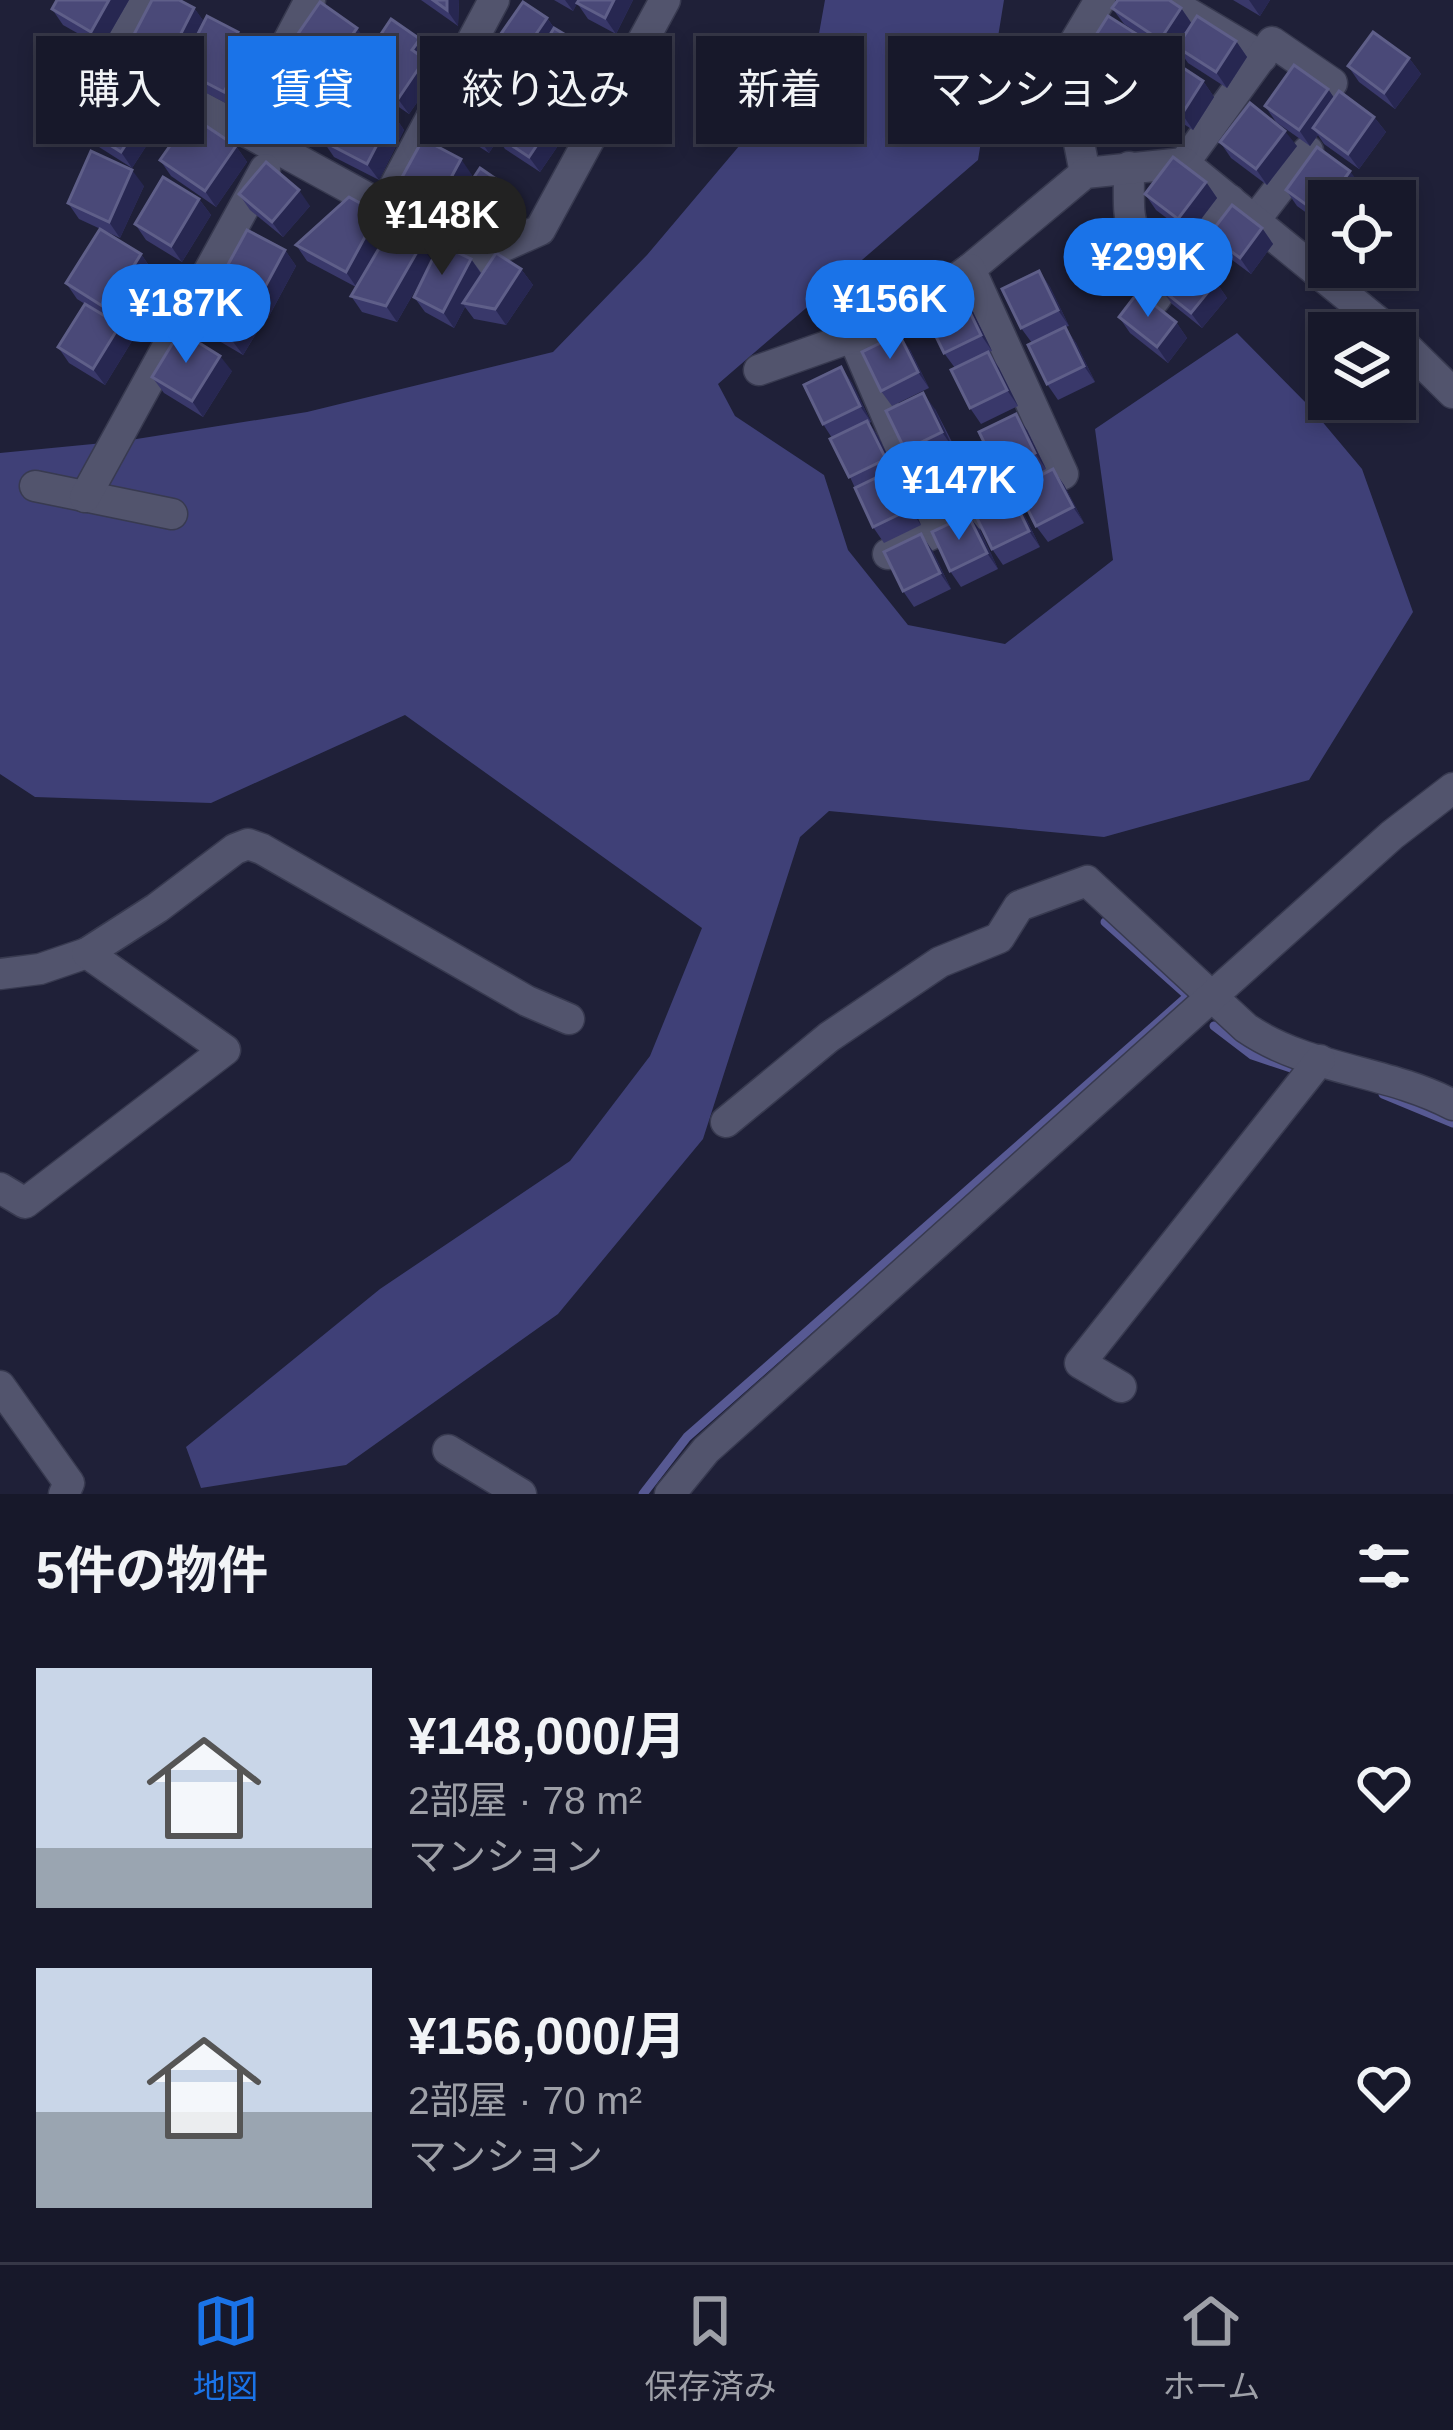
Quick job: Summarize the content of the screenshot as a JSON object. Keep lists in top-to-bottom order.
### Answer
{
  "page": {
    "chip": [
      "購入",
      "賃貸",
      "絞り込み",
      "新着",
      "マンション"
    ],
    "price": [
      "¥148K",
      "¥299K",
      "¥156K",
      "¥187K",
      "¥147K"
    ],
    "heading": "5件の物件",
    "list": [
      {
        "name": "¥148,000/月",
        "note": "2部屋 · 78 m² · マンション"
      },
      {
        "name": "¥156,000/月",
        "note": "2部屋 · 70 m² · マンション"
      }
    ],
    "tabs": ["地図", "保存済み", "ホーム"]
  }
}
